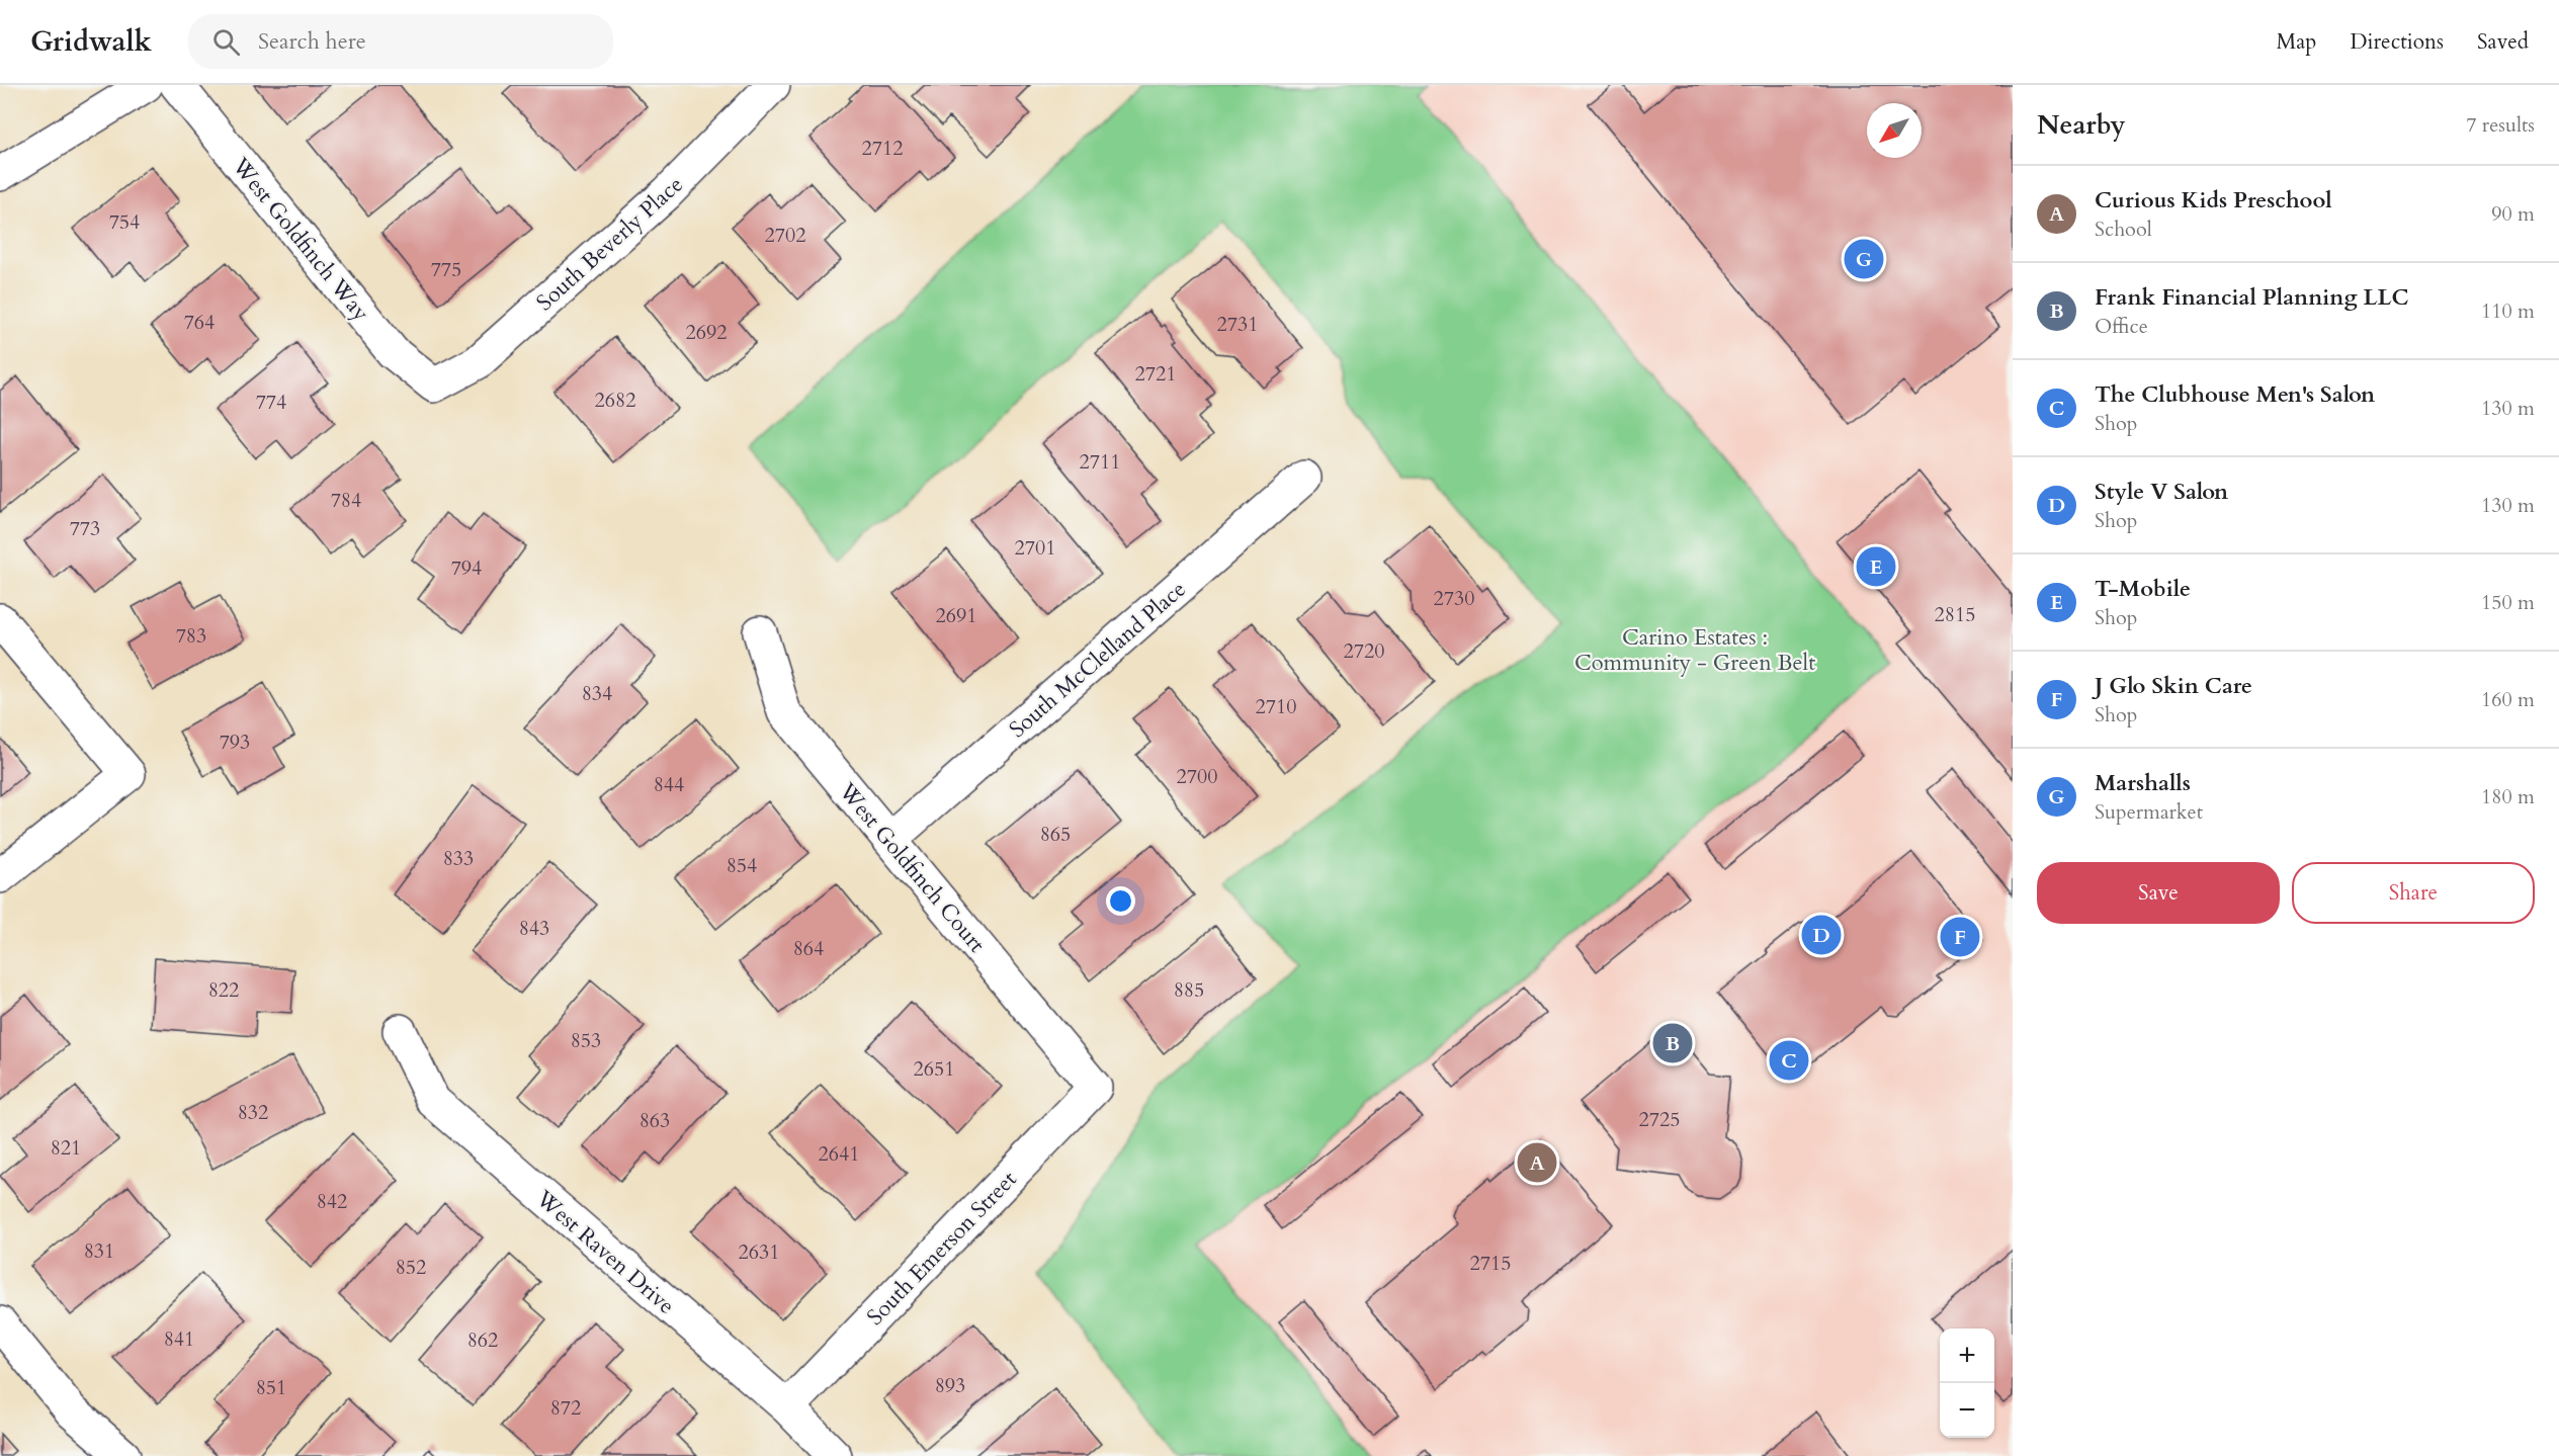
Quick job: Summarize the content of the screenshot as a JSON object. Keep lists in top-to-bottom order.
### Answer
{
  "streets": {
    "street": [
      "West Goldfinch Way",
      "South Beverly Place",
      "South McClelland Place",
      "West Goldfinch Court",
      "South Emerson Street",
      "West Raven Drive"
    ]
  },
  "crossings": [
    ["West Goldfinch Way", "South Beverly Place"],
    ["South McClelland Place", "West Goldfinch Court"],
    ["West Goldfinch Court", "South Emerson Street"],
    ["South Emerson Street", "West Raven Drive"]
  ],
  "parks": ["Carino Estates : Community - Green Belt"],
  "house_numbers": [
    "2712",
    "754",
    "2702",
    "775",
    "764",
    "2731",
    "2692",
    "2721",
    "2682",
    "774",
    "2711",
    "784",
    "773",
    "2701",
    "794",
    "2730",
    "2815",
    "2691",
    "783",
    "2720",
    "834",
    "2710",
    "793",
    "2700",
    "844",
    "865",
    "833",
    "854",
    "843",
    "864",
    "822",
    "885",
    "853",
    "2651",
    "832",
    "2725",
    "863",
    "821",
    "2641",
    "842",
    "831",
    "2631",
    "2715",
    "852",
    "841",
    "862",
    "893",
    "851",
    "872"
  ],
  "north": "bottom left",
  "page": {
    "header": "Gridwalk",
    "search": "Search here",
    "nav": ["Map", "Directions", "Saved"],
    "heading": ["Nearby", "7 results"],
    "list": [
      {
        "mark": "A",
        "name": "Curious Kids Preschool",
        "note": "School",
        "value": "90 m"
      },
      {
        "mark": "B",
        "name": "Frank Financial Planning LLC",
        "note": "Office",
        "value": "110 m"
      },
      {
        "mark": "C",
        "name": "The Clubhouse Men's Salon",
        "note": "Shop",
        "value": "130 m"
      },
      {
        "mark": "D",
        "name": "Style V Salon",
        "note": "Shop",
        "value": "130 m"
      },
      {
        "mark": "E",
        "name": "T-Mobile",
        "note": "Shop",
        "value": "150 m"
      },
      {
        "mark": "F",
        "name": "J Glo Skin Care",
        "note": "Shop",
        "value": "160 m"
      },
      {
        "mark": "G",
        "name": "Marshalls",
        "note": "Supermarket",
        "value": "180 m"
      }
    ],
    "pins": [
      "G",
      "E",
      "D",
      "F",
      "B",
      "C",
      "A"
    ],
    "buttons": ["Save", "Share"],
    "map_buttons": ["+", "−"]
  }
}
